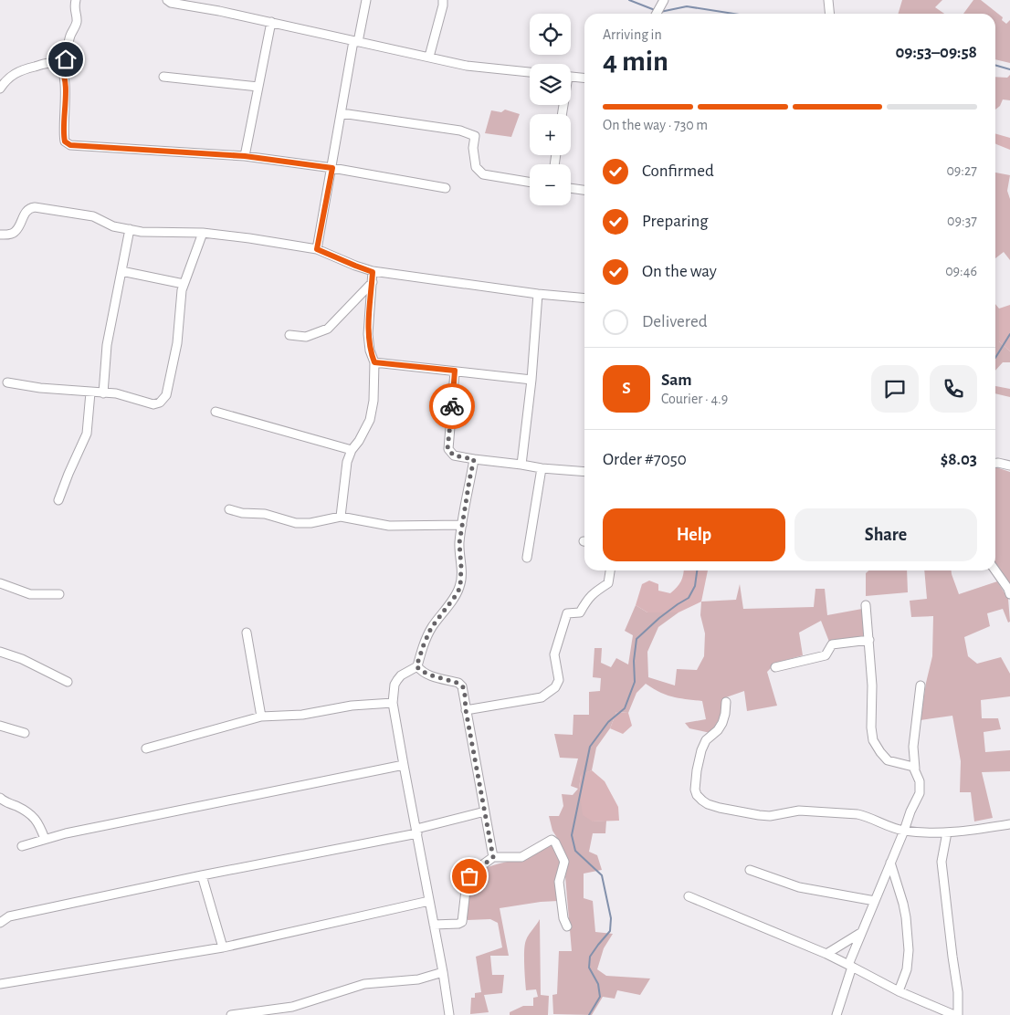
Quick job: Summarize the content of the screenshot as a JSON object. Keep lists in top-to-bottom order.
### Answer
{
  "page": {
    "map_buttons": ["+", "−"],
    "heading": ["4 min", "Arriving in", "09:53–09:58"],
    "panel": [
      "Sam",
      "Courier · 4.9",
      "Order #7050",
      "$8.03"
    ],
    "bar": "On the way · 730 m",
    "list": [
      ["Confirmed", "09:27"],
      ["Preparing", "09:37"],
      ["On the way", "09:46"],
      "Delivered"
    ],
    "round": "S",
    "buttons": ["Help", "Share"]
  }
}
